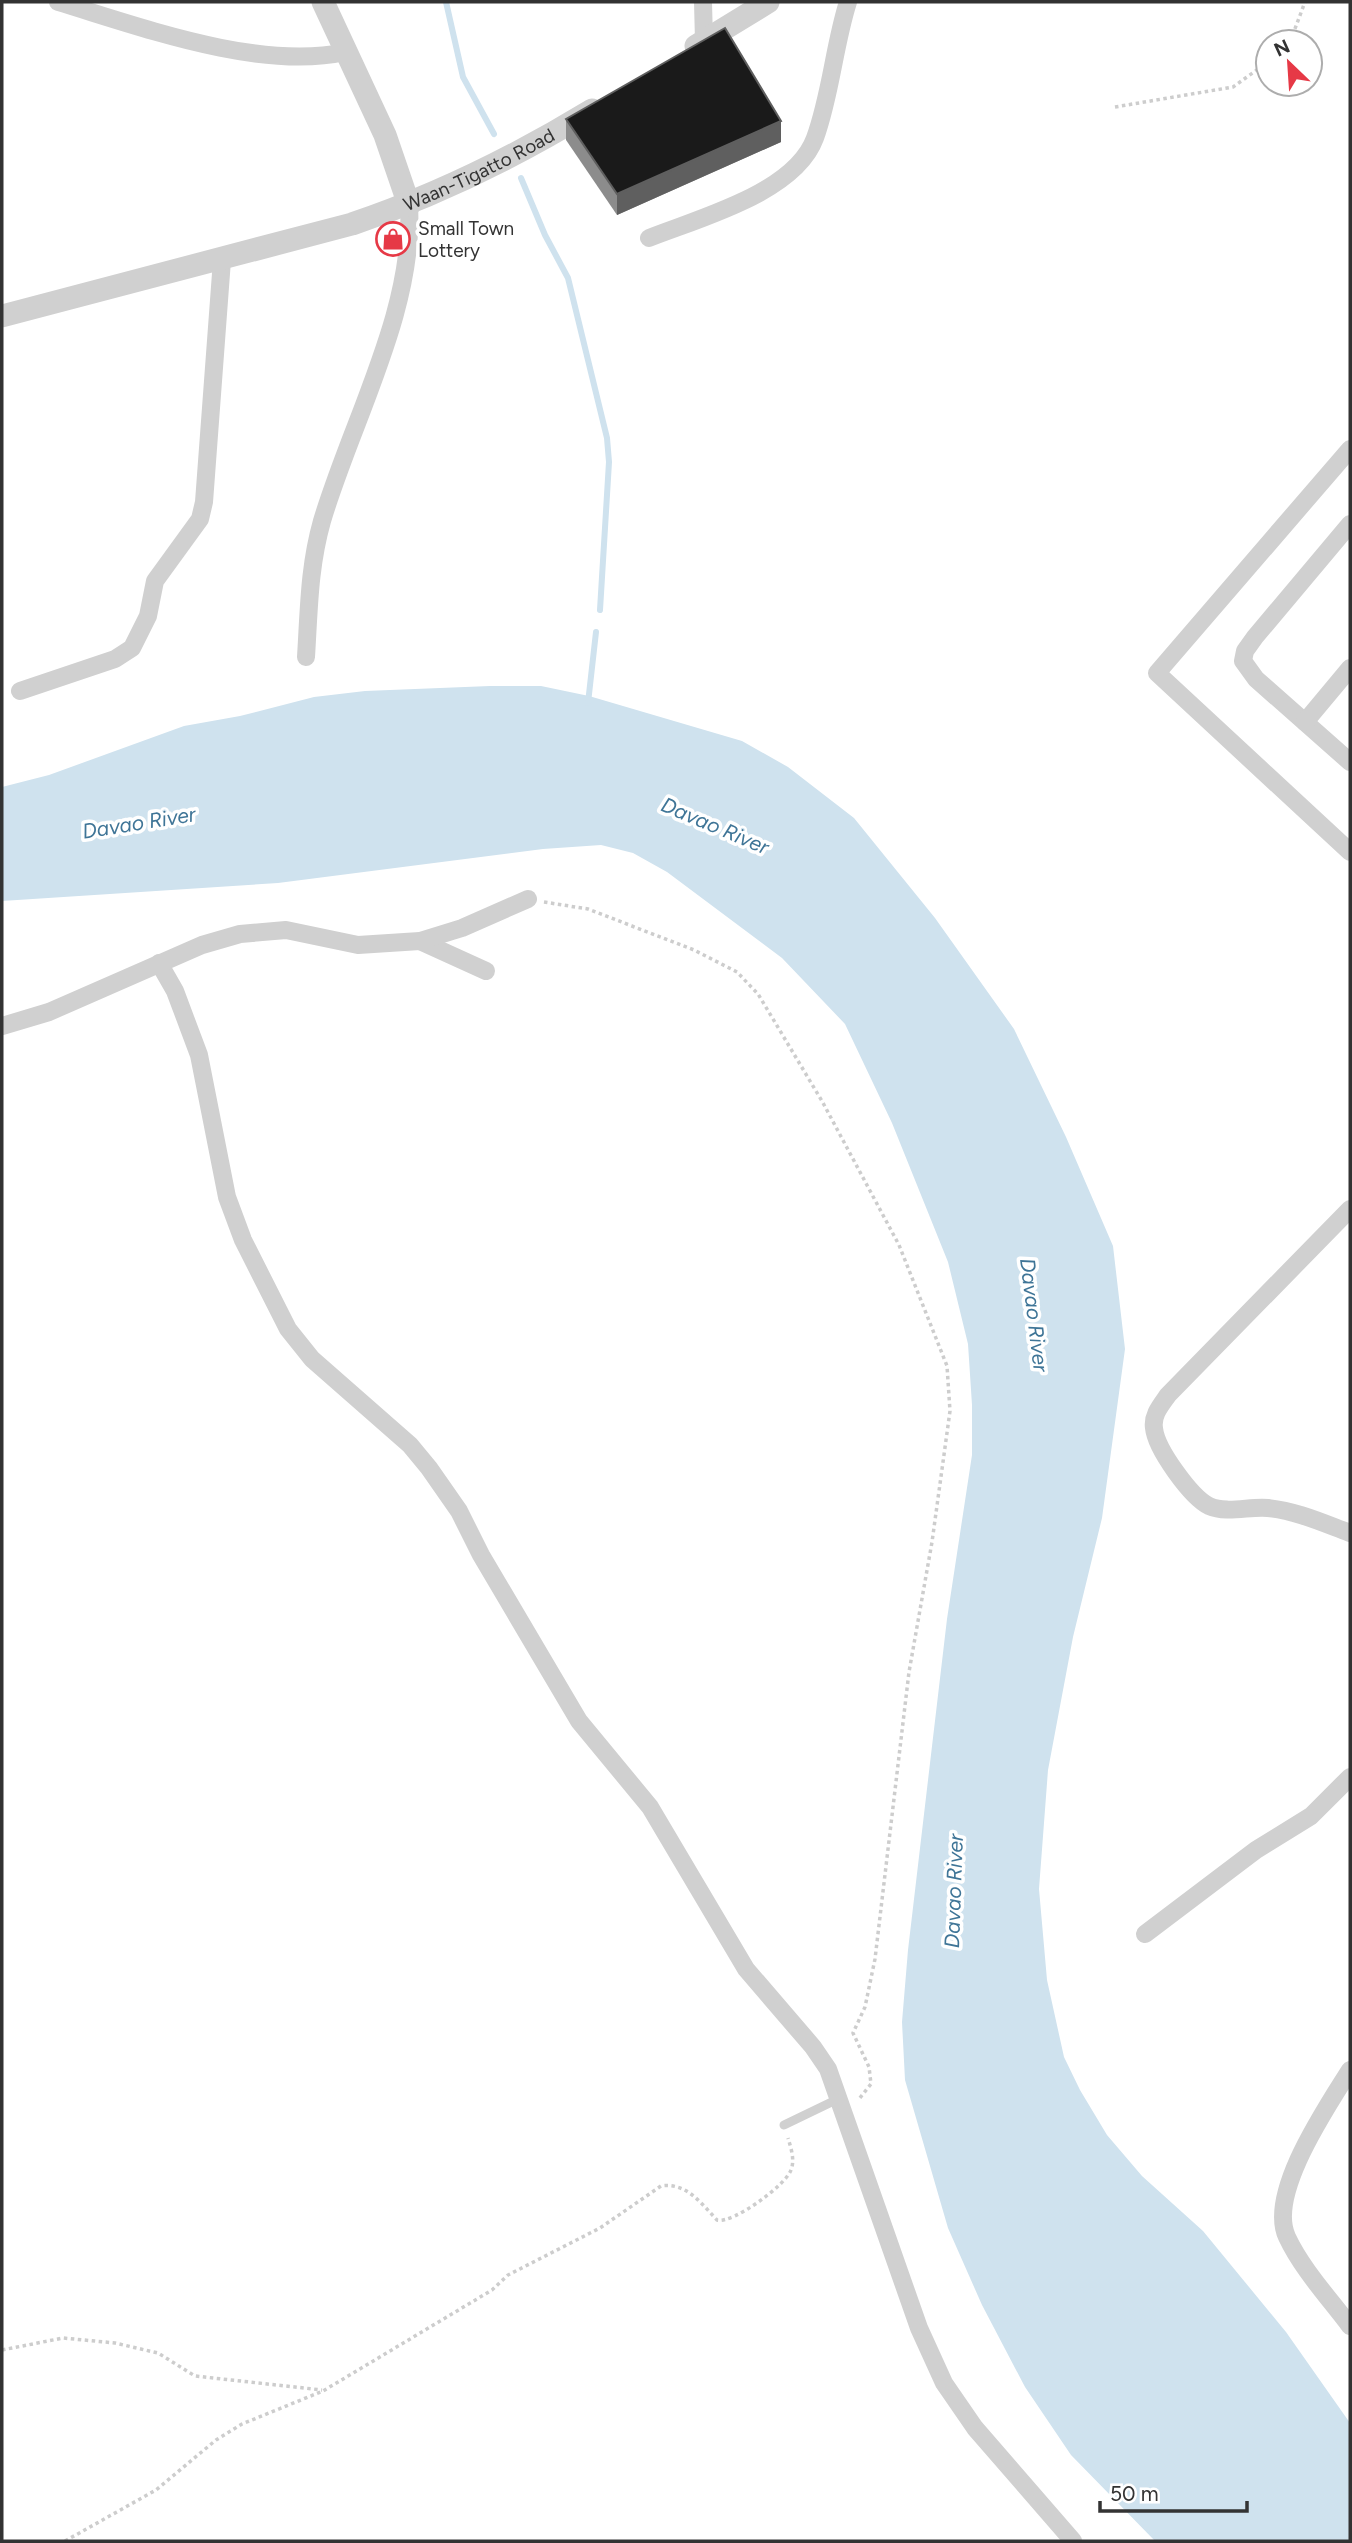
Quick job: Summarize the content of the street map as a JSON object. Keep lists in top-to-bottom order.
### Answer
{
  "streets": {
    "street": ["Waan-Tigatto Road"]
  },
  "water": ["Davao River"],
  "places": {
    "shop": ["Small Town Lottery"]
  },
  "scale_bar": "50 m",
  "north": "top left"
}
